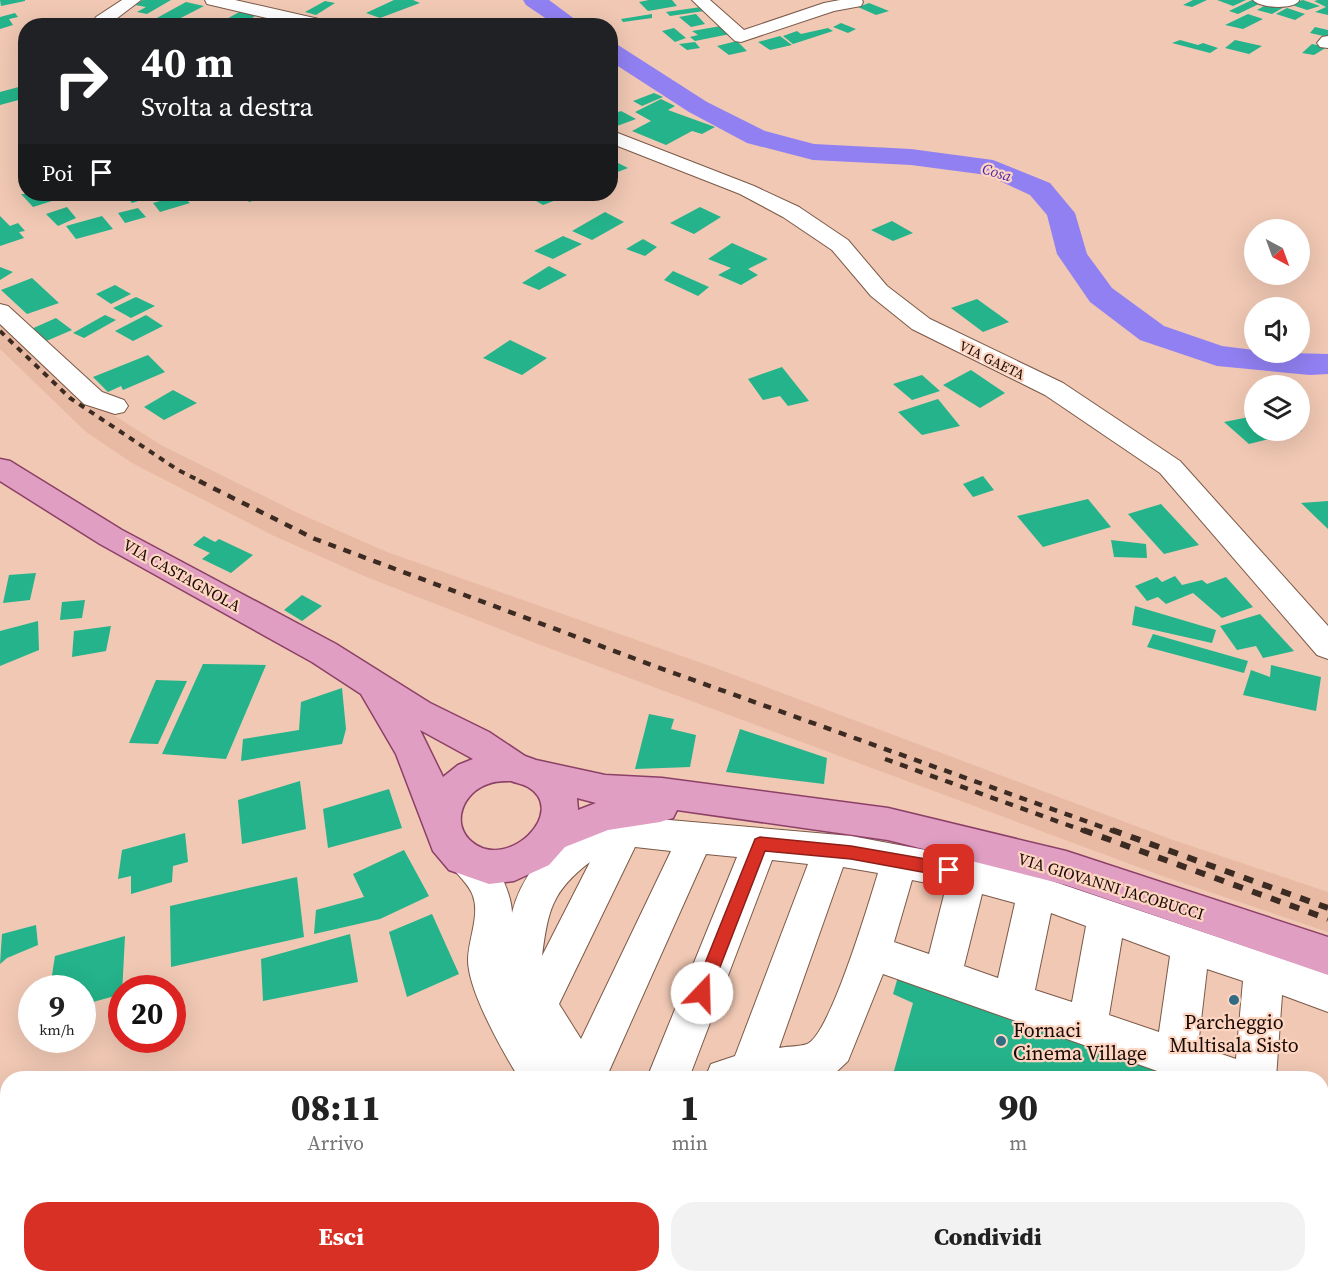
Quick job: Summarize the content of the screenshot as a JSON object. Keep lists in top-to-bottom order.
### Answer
{
  "streets": {
    "main road": ["VIA CASTAGNOLA", "VIA GIOVANNI JACOBUCCI"],
    "street": ["VIA GAETA"]
  },
  "water": ["Cosa"],
  "places": ["Parcheggio Multisala Sisto", "Fornaci Cinema Village"],
  "north": "bottom right",
  "page": {
    "turn": ["40 m", "Svolta a destra"],
    "then": "Poi",
    "speed": "9 km/h",
    "limit": "20",
    "eta": [
      "08:11",
      "Arrivo",
      "1",
      "min",
      "90",
      "m"
    ],
    "buttons": ["Esci", "Condividi"]
  }
}
